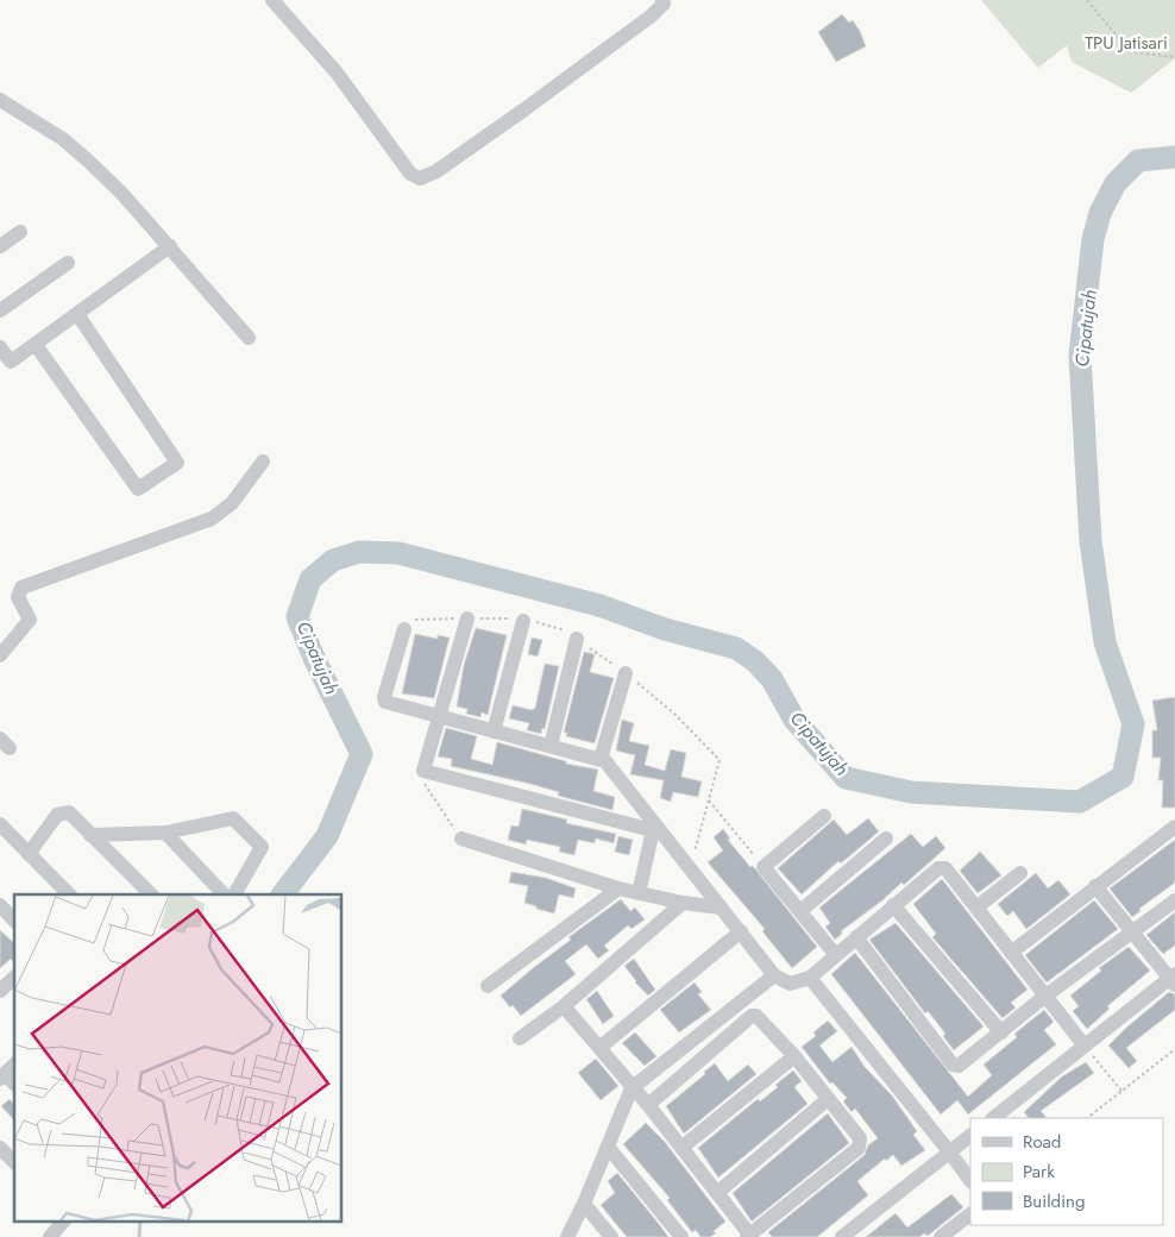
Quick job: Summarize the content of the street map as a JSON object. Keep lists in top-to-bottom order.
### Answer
{
  "water": ["Cipatujah"],
  "parks": ["TPU Jatisari"],
  "legend": ["Road", "Park", "Building"]
}
